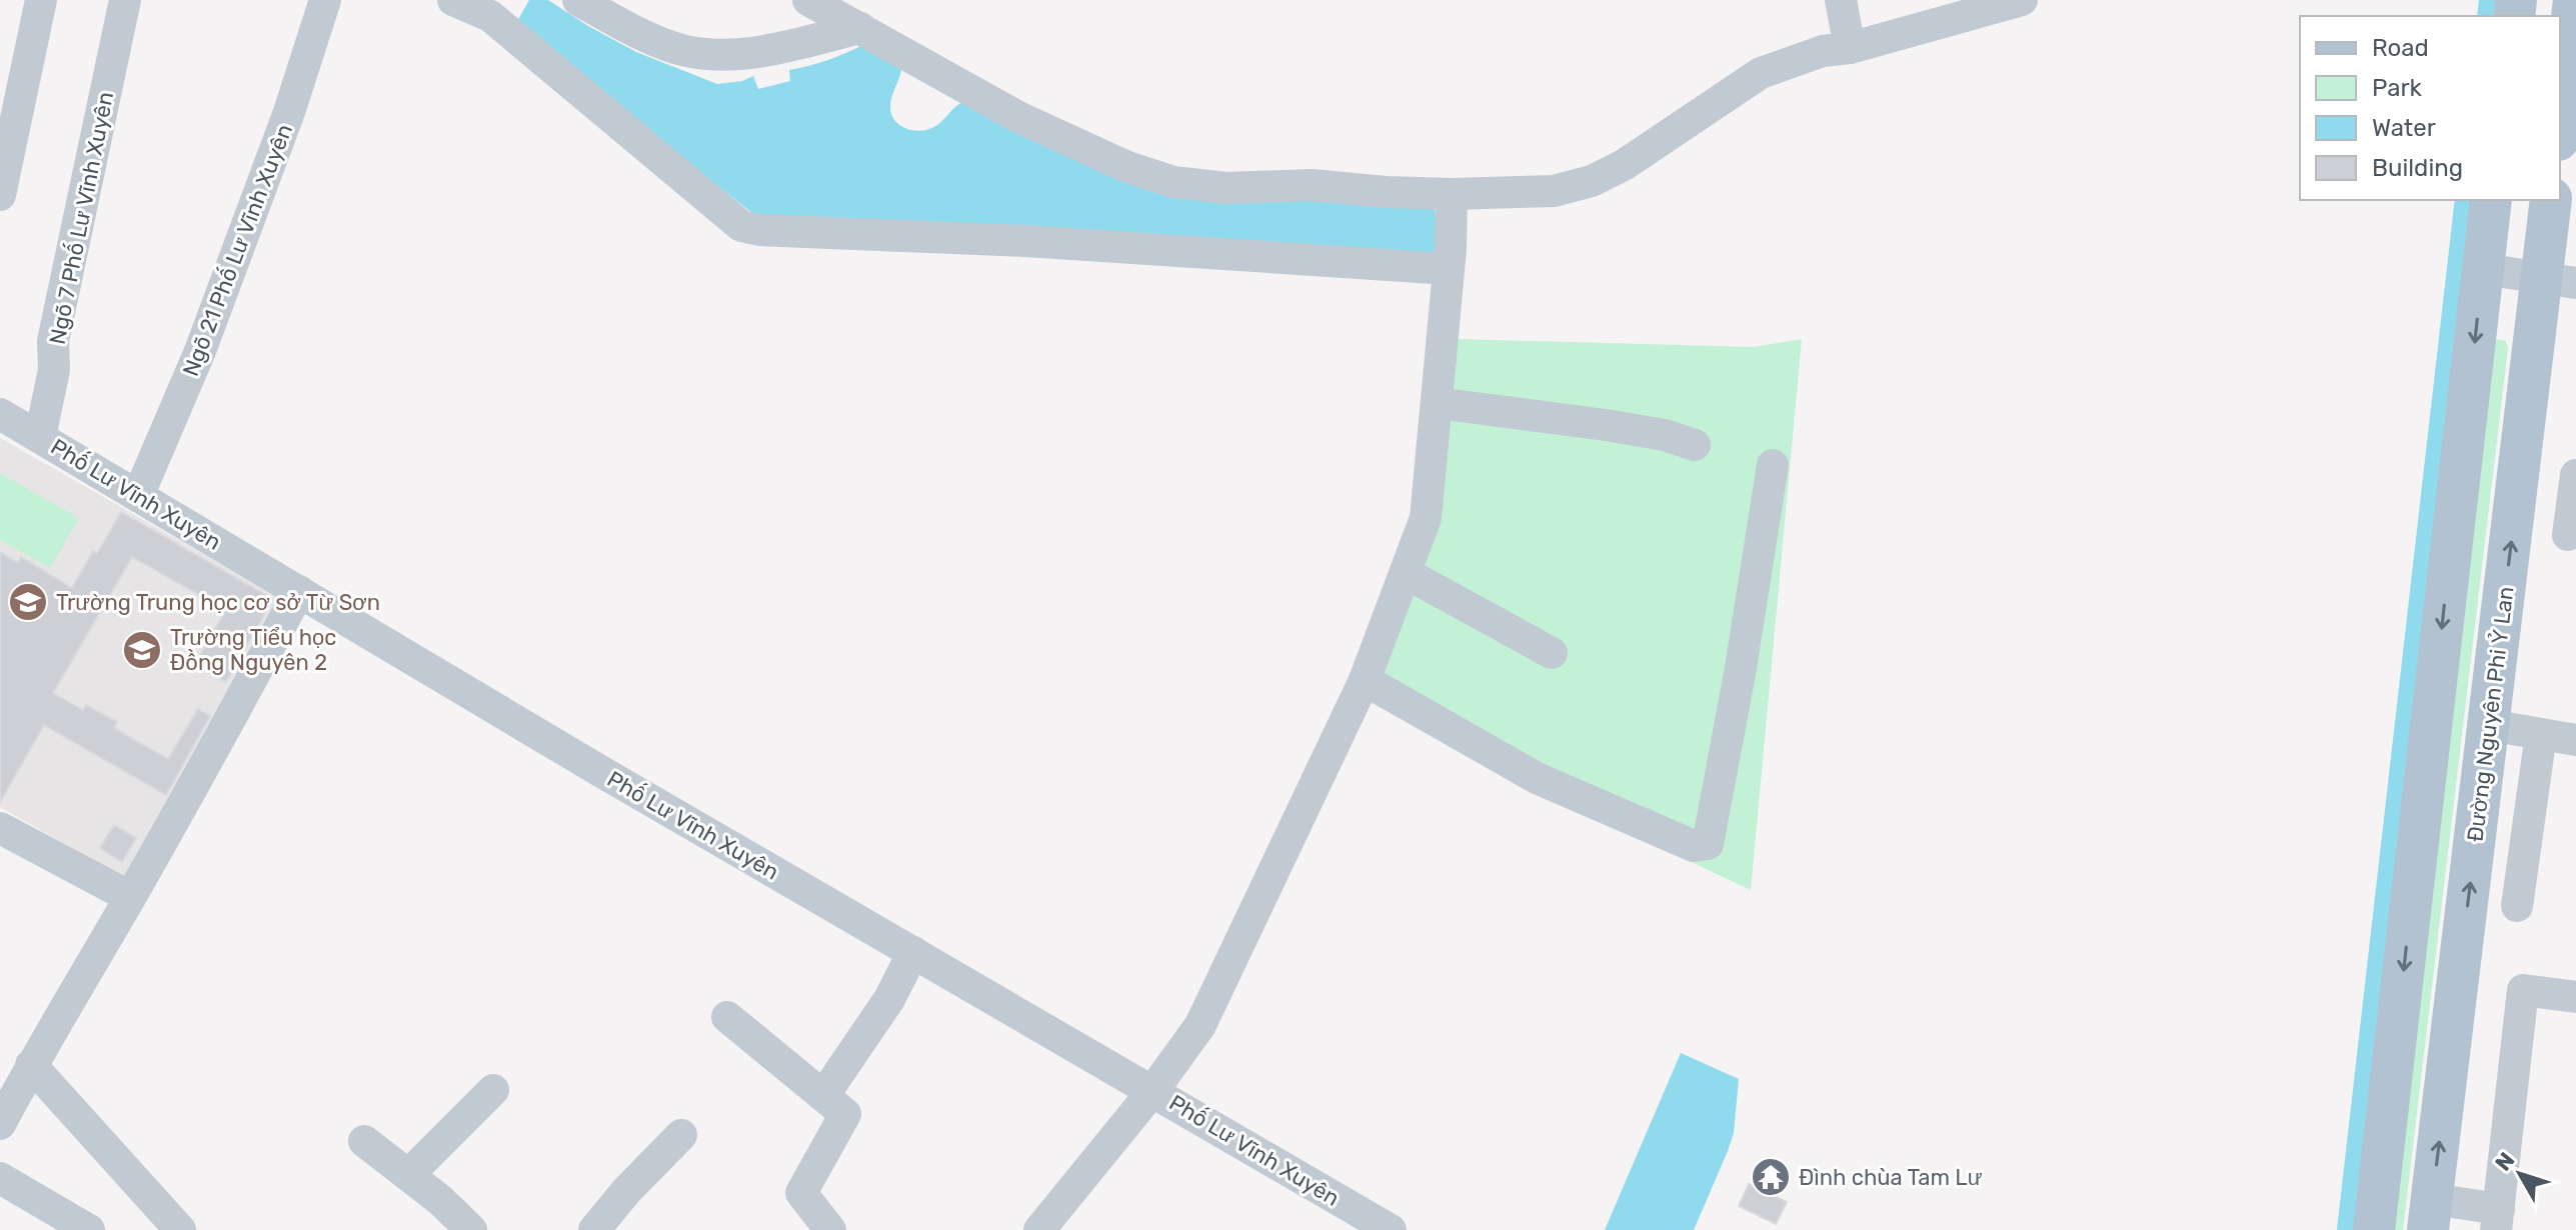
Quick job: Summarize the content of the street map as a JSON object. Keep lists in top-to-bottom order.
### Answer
{
  "streets": {
    "main road": ["Đường Nguyên Phi Ỷ Lan"],
    "street": ["Ngõ 7 Phố Lư Vĩnh Xuyên", "Ngõ 21 Phố Lư Vĩnh Xuyên", "Phố Lư Vĩnh Xuyên"]
  },
  "crossings": [
    ["Ngõ 7 Phố Lư Vĩnh Xuyên", "Phố Lư Vĩnh Xuyên"],
    ["Ngõ 21 Phố Lư Vĩnh Xuyên", "Phố Lư Vĩnh Xuyên"]
  ],
  "places": {
    "school or university": ["Trường Trung học cơ sở Từ Sơn", "Trường Tiểu học Đồng Nguyên 2"],
    "temple": ["Đình chùa Tam Lư"]
  },
  "legend": [
    "Road",
    "Park",
    "Water",
    "Building"
  ],
  "north": "top left"
}
